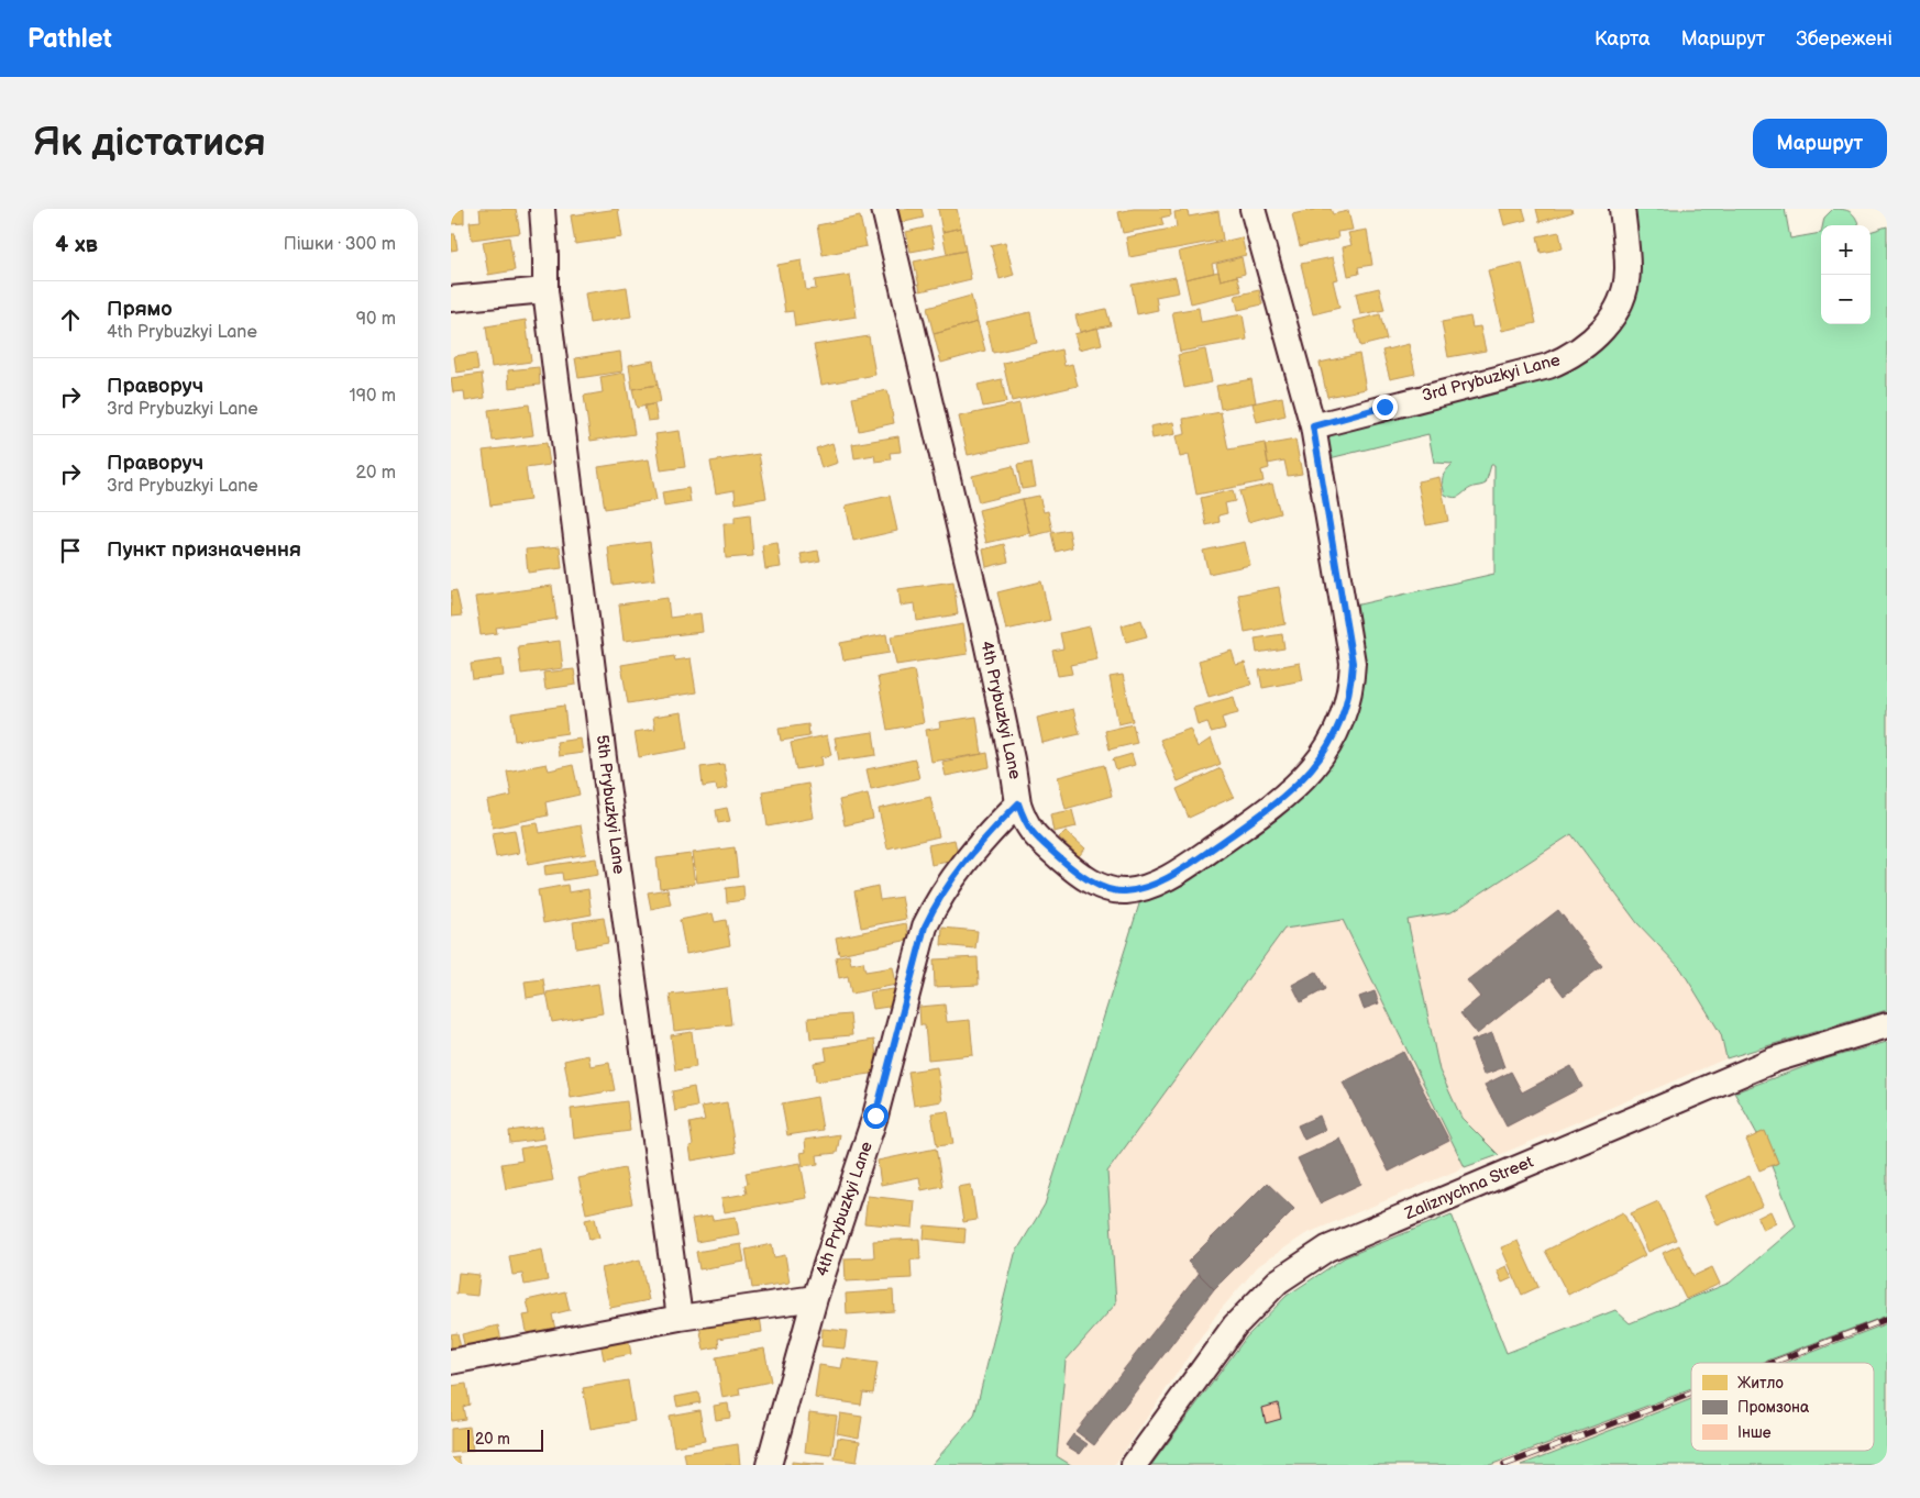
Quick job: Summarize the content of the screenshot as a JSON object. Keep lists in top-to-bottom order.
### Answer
{
  "streets": {
    "street": [
      "3rd Prybuzkyi Lane",
      "4th Prybuzkyi Lane",
      "5th Prybuzkyi Lane",
      "Zaliznychna Street"
    ]
  },
  "legend": ["Житло", "Промзона", "Інше"],
  "scale_bar": "20 m",
  "page": {
    "header": "Pathlet",
    "nav": ["Карта", "Маршрут", "Збережені"],
    "buttons": "Маршрут",
    "title": "Як дістатися",
    "heading": ["4 хв", "Пішки · 300 m"],
    "map_buttons": ["+", "−"],
    "list": [
      ["Прямо", "4th Prybuzkyi Lane", "90 m"],
      ["Праворуч", "3rd Prybuzkyi Lane", "190 m"],
      ["Праворуч", "3rd Prybuzkyi Lane", "20 m"],
      "Пункт призначення"
    ],
    "scale": "20 m"
  }
}
